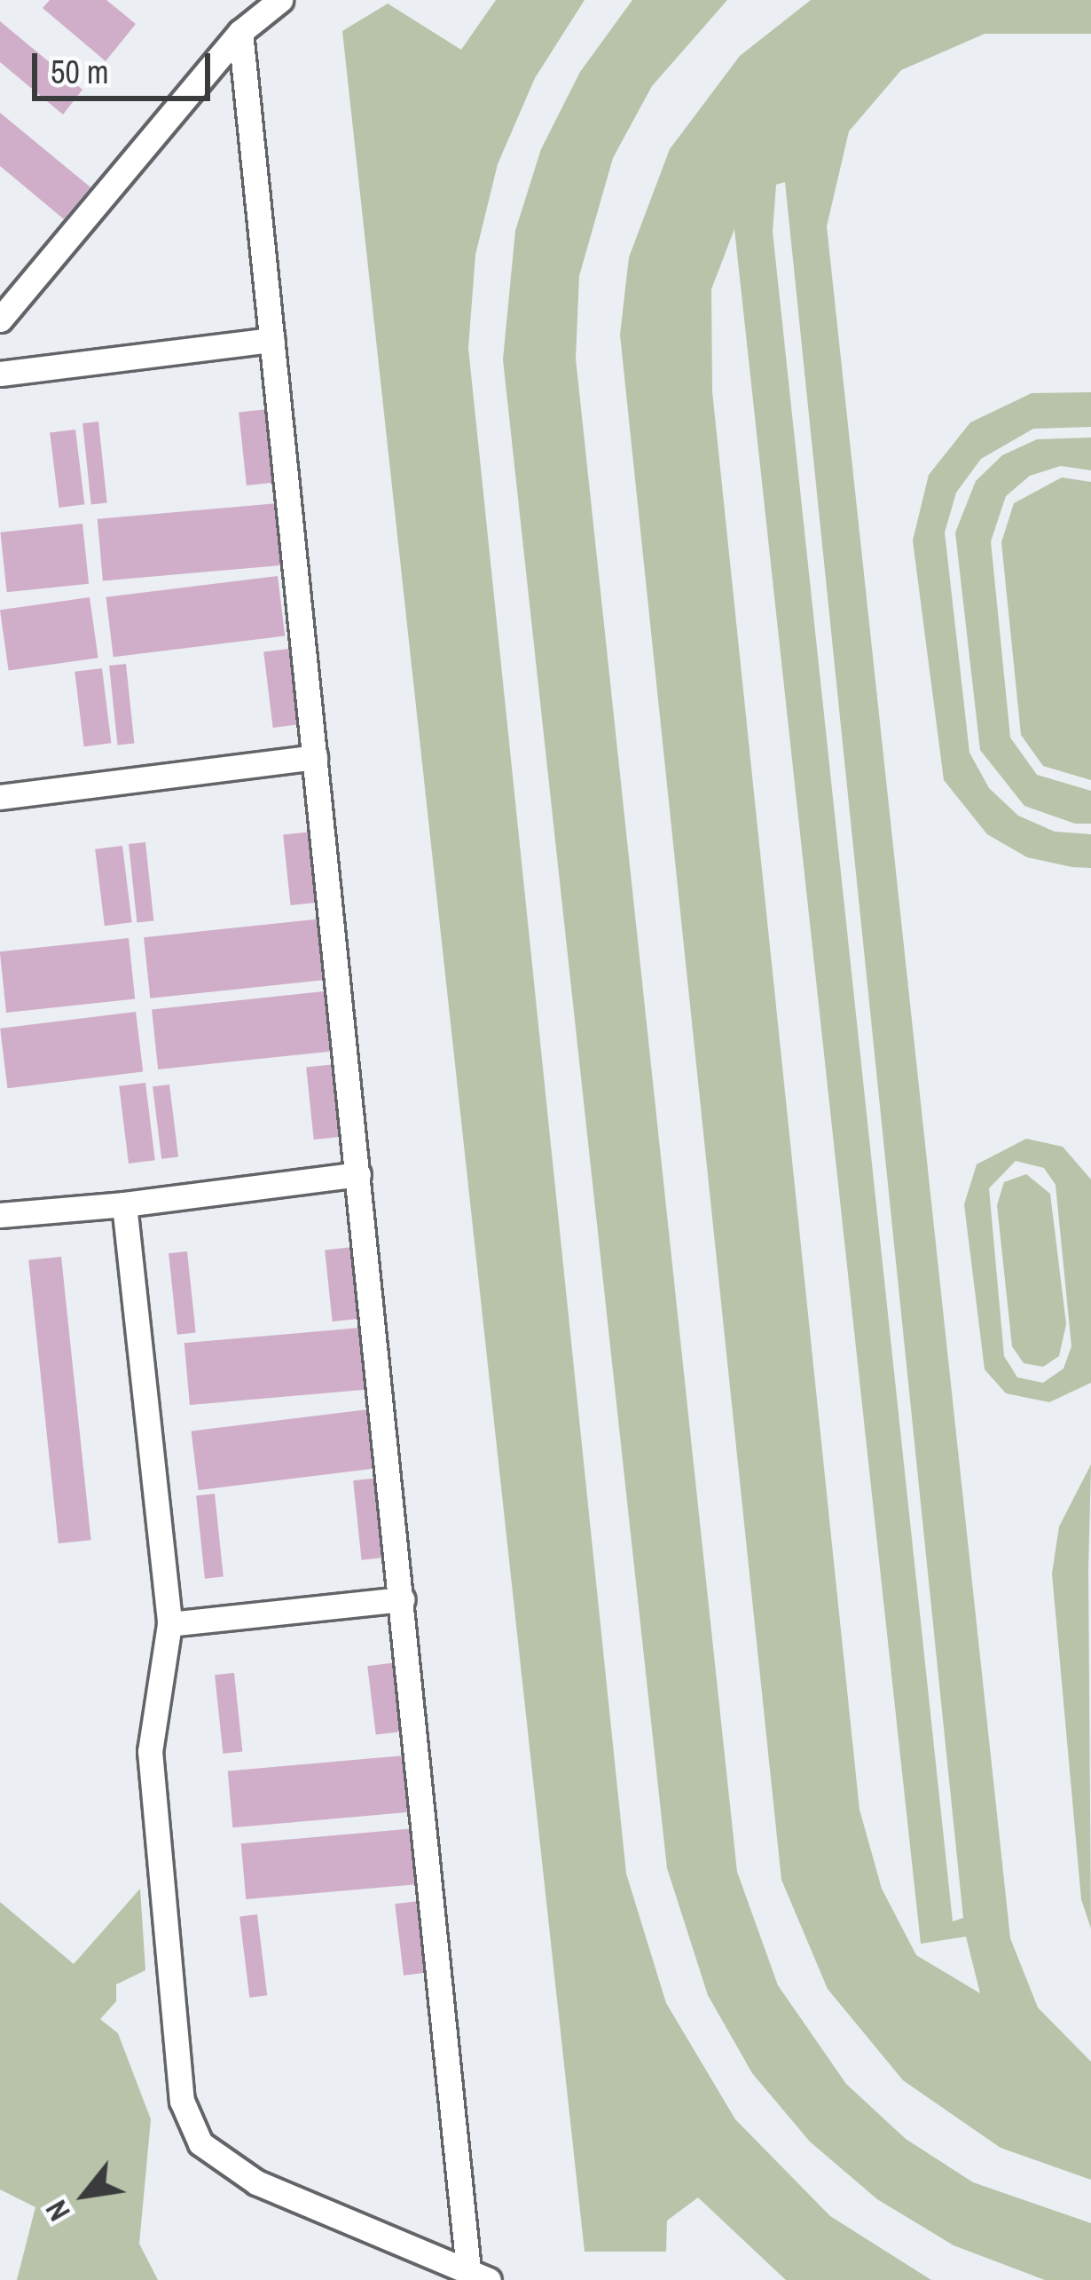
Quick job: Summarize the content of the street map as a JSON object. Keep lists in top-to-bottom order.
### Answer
{
  "scale_bar": "50 m",
  "north": "bottom left"
}
